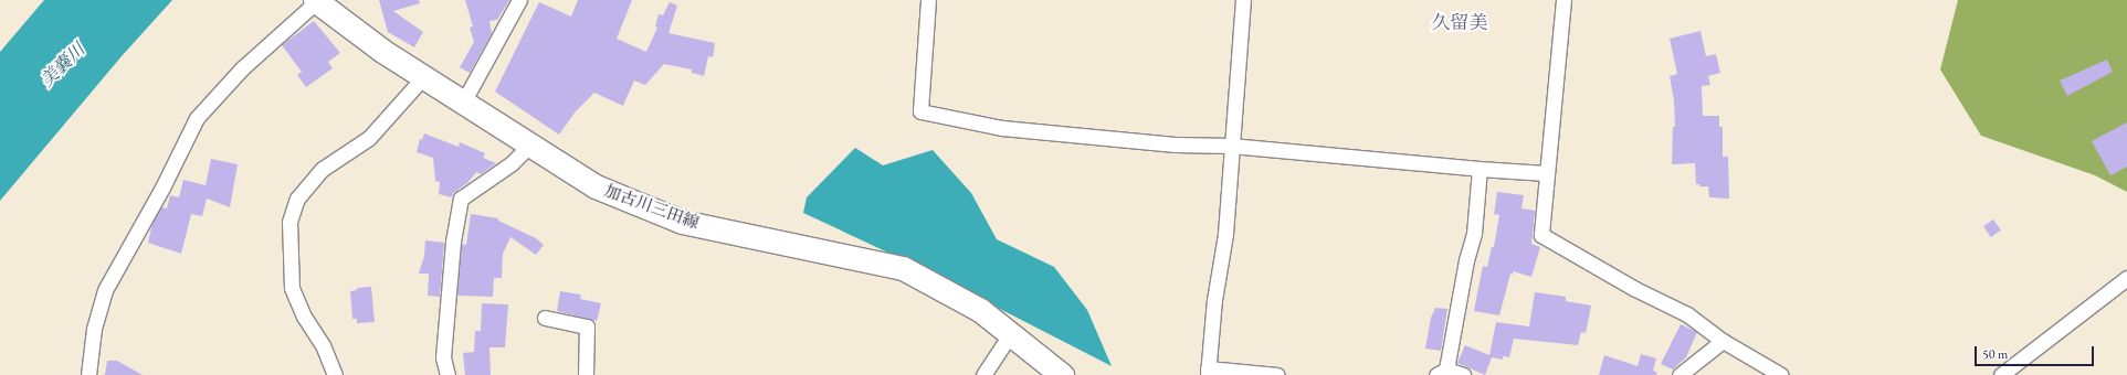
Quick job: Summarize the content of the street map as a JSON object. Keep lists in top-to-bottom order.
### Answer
{
  "streets": {
    "main road": ["加古川三田線"]
  },
  "districts": ["久留美"],
  "water": ["美嚢川"],
  "scale_bar": "50 m"
}
